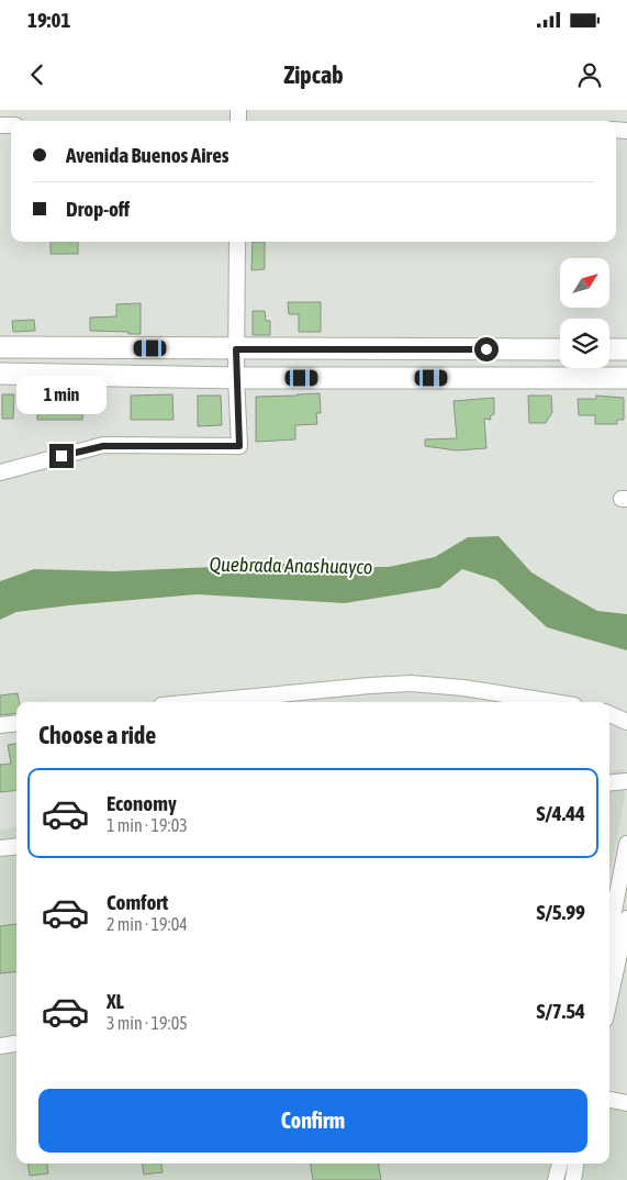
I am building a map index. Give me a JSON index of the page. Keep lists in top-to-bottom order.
{
  "water": ["Quebrada Anashuayco"],
  "north": "top right",
  "page": {
    "status": "19:01",
    "header": "Zipcab",
    "banner": ["Avenida Buenos Aires", "Drop-off"],
    "bubble": "1 min",
    "heading": "Choose a ride",
    "list": [
      {
        "name": "Economy",
        "note": "1 min · 19:03",
        "value": "S/4.44"
      },
      {
        "name": "Comfort",
        "note": "2 min · 19:04",
        "value": "S/5.99"
      },
      {
        "name": "XL",
        "note": "3 min · 19:05",
        "value": "S/7.54"
      }
    ],
    "buttons": "Confirm"
  }
}
